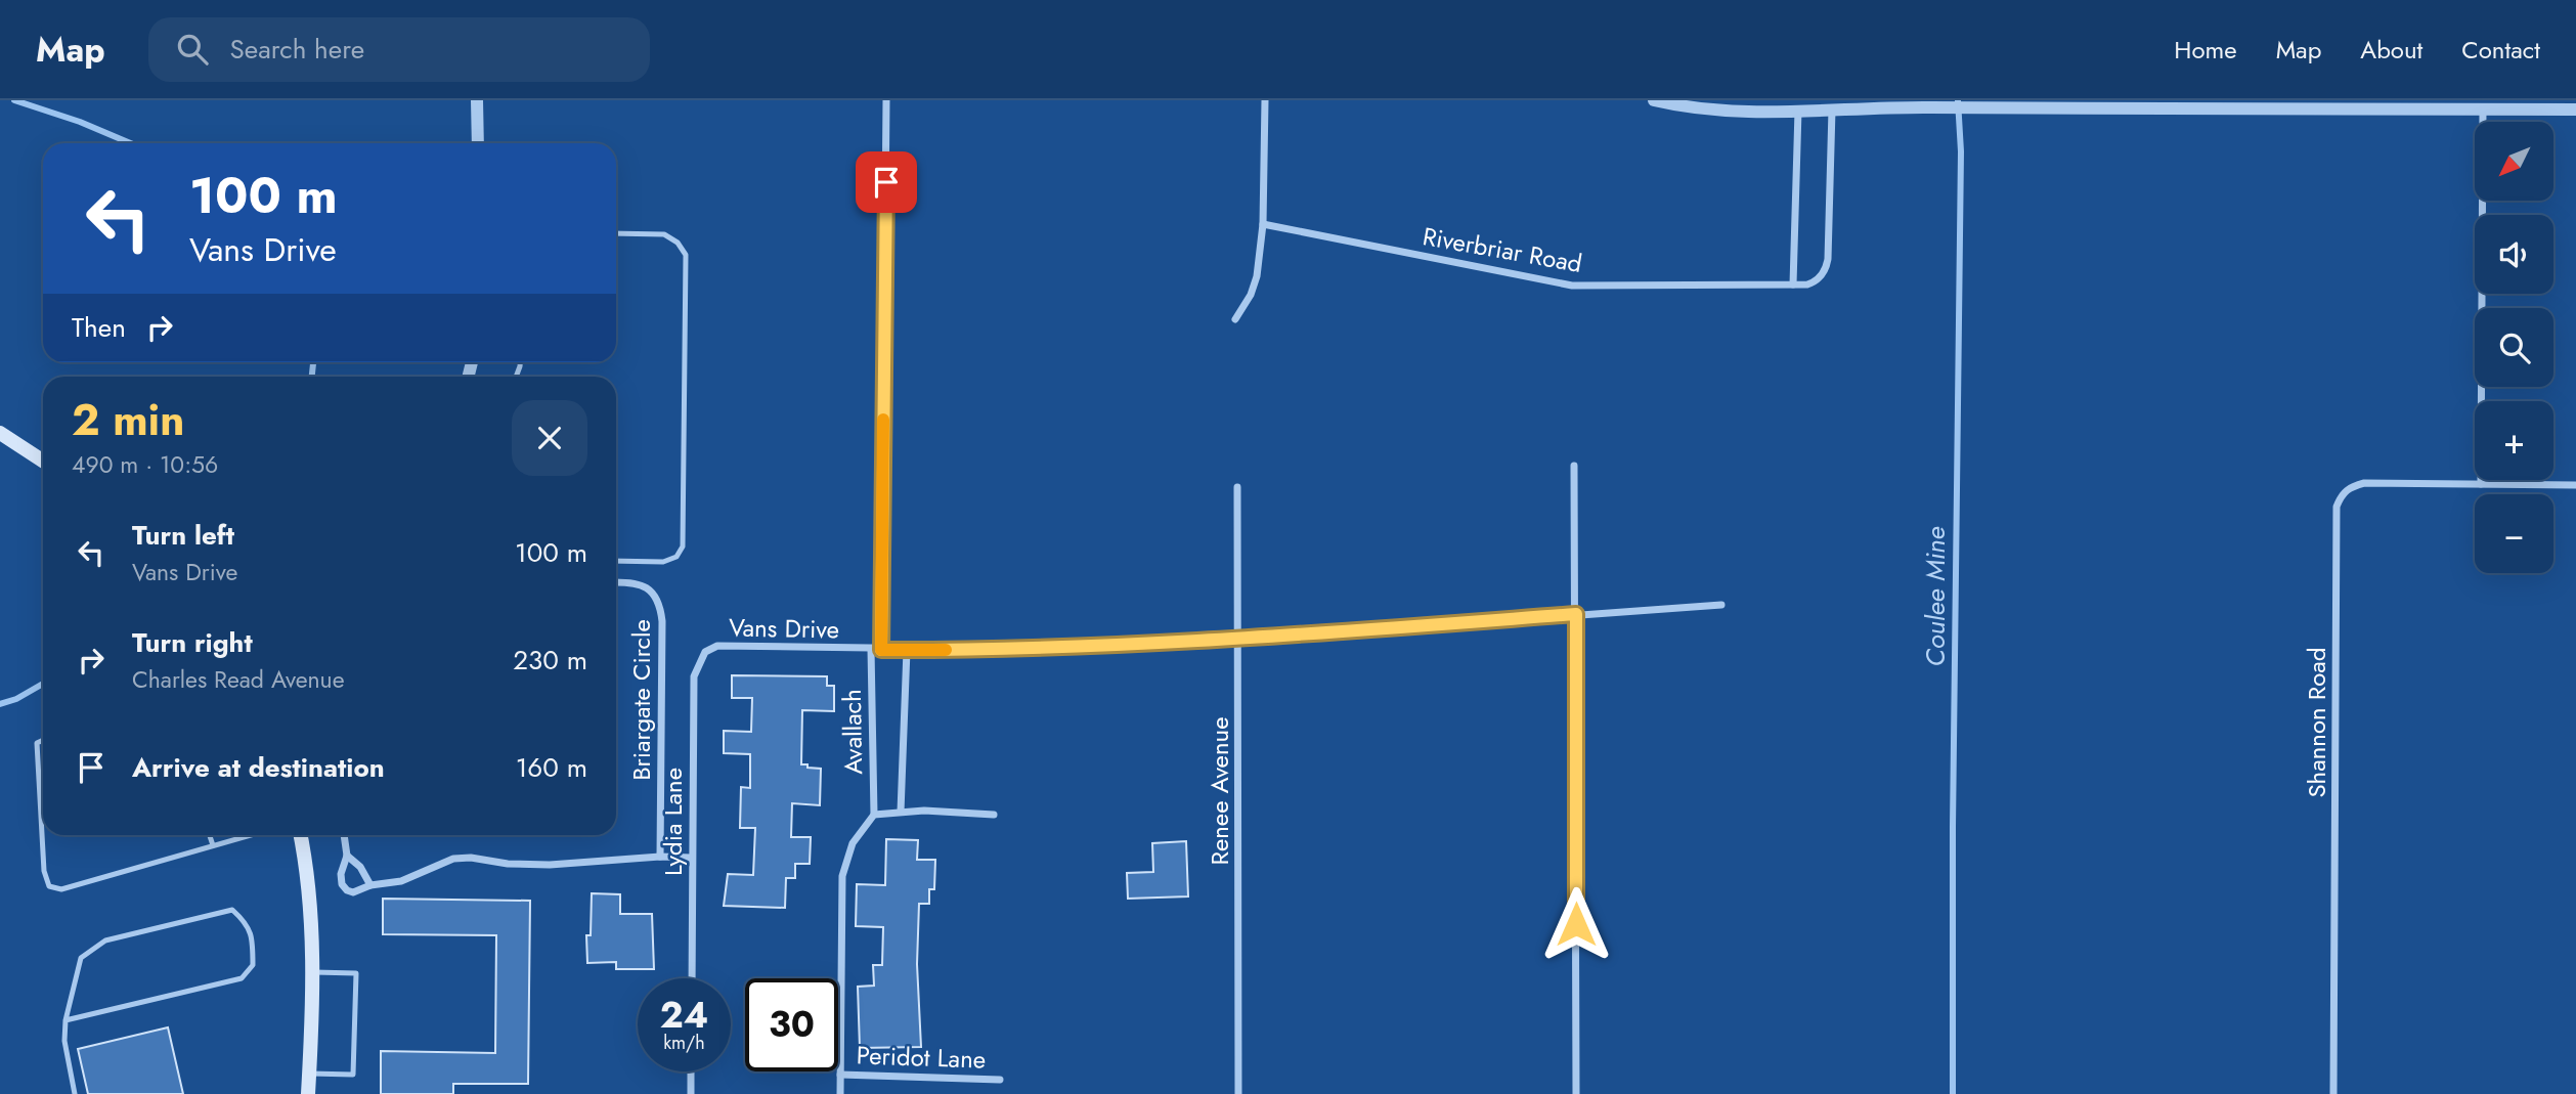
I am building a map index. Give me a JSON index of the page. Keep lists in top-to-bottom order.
{
  "streets": {
    "street": [
      "Riverbriar Road",
      "Vans Drive",
      "Briargate Circle",
      "Shannon Road",
      "Avallach",
      "Renee Avenue",
      "Lydia Lane",
      "Peridot Lane"
    ]
  },
  "crossings": [
    ["Vans Drive", "Avallach"],
    ["Vans Drive", "Renee Avenue"],
    ["Vans Drive", "Lydia Lane"]
  ],
  "water": ["Coulee Mine"],
  "north": "bottom left",
  "page": {
    "header": "Map",
    "search": "Search here",
    "nav": [
      "Home",
      "Map",
      "About",
      "Contact"
    ],
    "map_buttons": ["+", "−"],
    "turn": ["100 m", "Vans Drive"],
    "then": "Then",
    "heading": ["2 min", "490 m · 10:56"],
    "list": [
      {
        "name": "Turn left",
        "note": "Vans Drive",
        "value": "100 m"
      },
      {
        "name": "Turn right",
        "note": "Charles Read Avenue",
        "value": "230 m"
      },
      {
        "name": "Arrive at destination",
        "value": "160 m"
      }
    ],
    "speed": "24 km/h",
    "limit": "30"
  }
}
